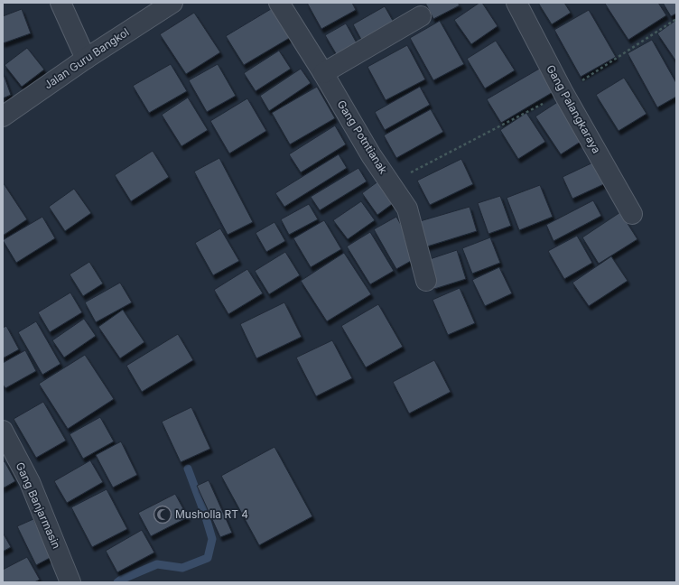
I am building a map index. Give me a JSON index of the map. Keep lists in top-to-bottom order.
{
  "streets": {
    "street": [
      "Jalan Guru Bangkol",
      "Gang Palangkaraya",
      "Gang Potntianak",
      "Gang Banjarmasin"
    ]
  },
  "places": {
    "mosque": ["Musholla RT 4"]
  }
}
